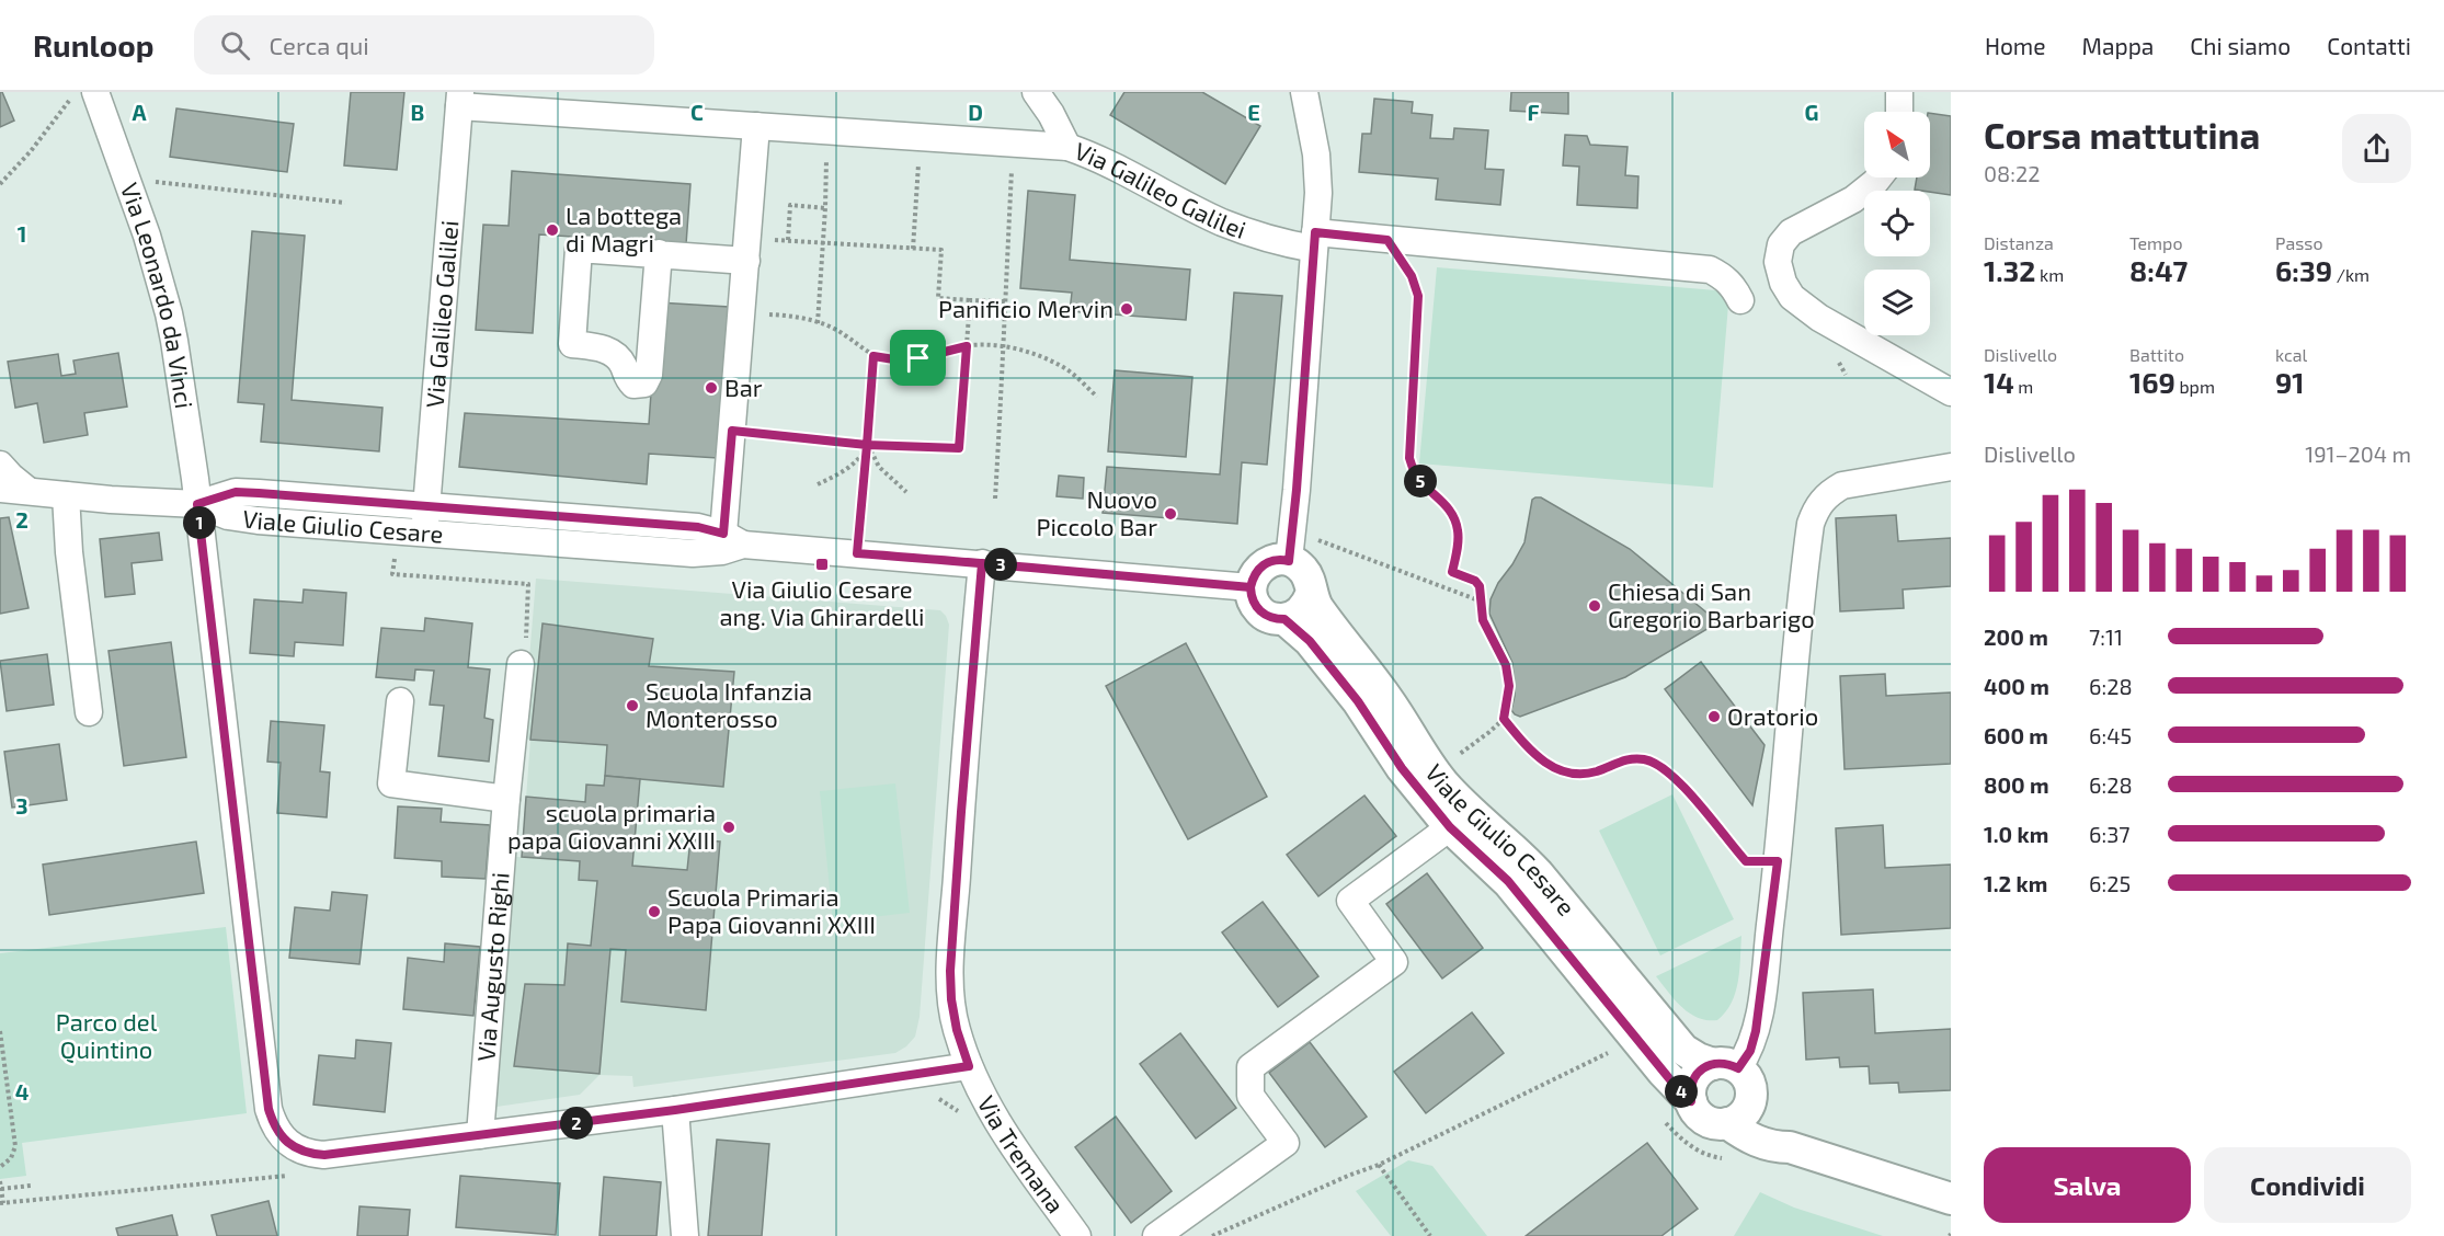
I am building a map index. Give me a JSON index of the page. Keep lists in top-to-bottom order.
{
  "streets": {
    "street": [
      "Via Galileo Galilei",
      "Via Leonardo da Vinci",
      "Viale Giulio Cesare",
      "Via Augusto Righi",
      "Via Tremana"
    ]
  },
  "crossings": [
    ["Via Galileo Galilei", "Viale Giulio Cesare"],
    ["Via Leonardo da Vinci", "Viale Giulio Cesare"],
    ["Via Leonardo da Vinci", "Via Augusto Righi"],
    ["Viale Giulio Cesare", "Via Tremana"]
  ],
  "parks": ["Parco del Quintino"],
  "places": {
    "other": [
      "La bottega di Magri",
      "Panificio Mervin",
      "Bar",
      "Nuovo Piccolo Bar",
      "Chiesa di San Gregorio Barbarigo",
      "Scuola Infanzia Monterosso",
      "Oratorio",
      "scuola primaria papa Giovanni XXIII",
      "Scuola Primaria Papa Giovanni XXIII"
    ],
    "transit": ["Via Giulio Cesare ang. Via Ghirardelli"]
  },
  "north": "top left",
  "page": {
    "header": "Runloop",
    "search": "Cerca qui",
    "nav": [
      "Home",
      "Mappa",
      "Chi siamo",
      "Contatti"
    ],
    "heading": ["Corsa mattutina", "08:22"],
    "stats": [
      ["Distanza", "1.32 km"],
      ["Tempo", "8:47"],
      ["Passo", "6:39 /km"],
      ["Dislivello", "14 m"],
      ["Battito", "169 bpm"],
      ["kcal", "91"]
    ],
    "chart": ["Dislivello", "191–204 m"],
    "pins": [
      "5",
      "1",
      "3",
      "4",
      "2"
    ],
    "list": [
      {
        "name": "200 m",
        "note": "7:11"
      },
      {
        "name": "400 m",
        "note": "6:28"
      },
      {
        "name": "600 m",
        "note": "6:45"
      },
      {
        "name": "800 m",
        "note": "6:28"
      },
      {
        "name": "1.0 km",
        "note": "6:37"
      },
      {
        "name": "1.2 km",
        "note": "6:25"
      }
    ],
    "buttons": ["Salva", "Condividi"]
  },
  "grid": {
    "columns": [
      "A",
      "B",
      "C",
      "D",
      "E",
      "F",
      "G"
    ],
    "rows": [
      "1",
      "2",
      "3",
      "4"
    ]
  }
}
